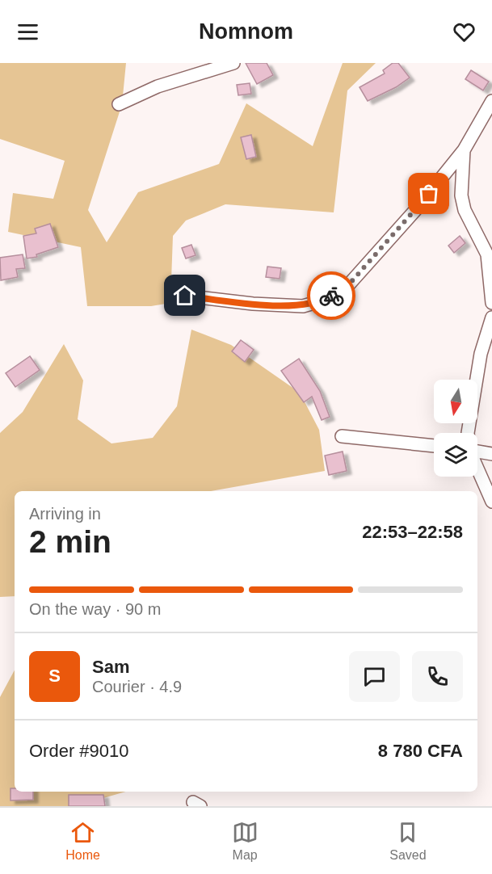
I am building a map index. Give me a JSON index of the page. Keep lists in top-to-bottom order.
{
  "north": "bottom",
  "page": {
    "header": "Nomnom",
    "heading": ["2 min", "Arriving in", "22:53–22:58"],
    "panel": [
      "Sam",
      "Courier · 4.9",
      "Order #9010",
      "8 780 CFA"
    ],
    "bar": "On the way · 90 m",
    "round": "S",
    "tabs": ["Home", "Map", "Saved"]
  }
}
